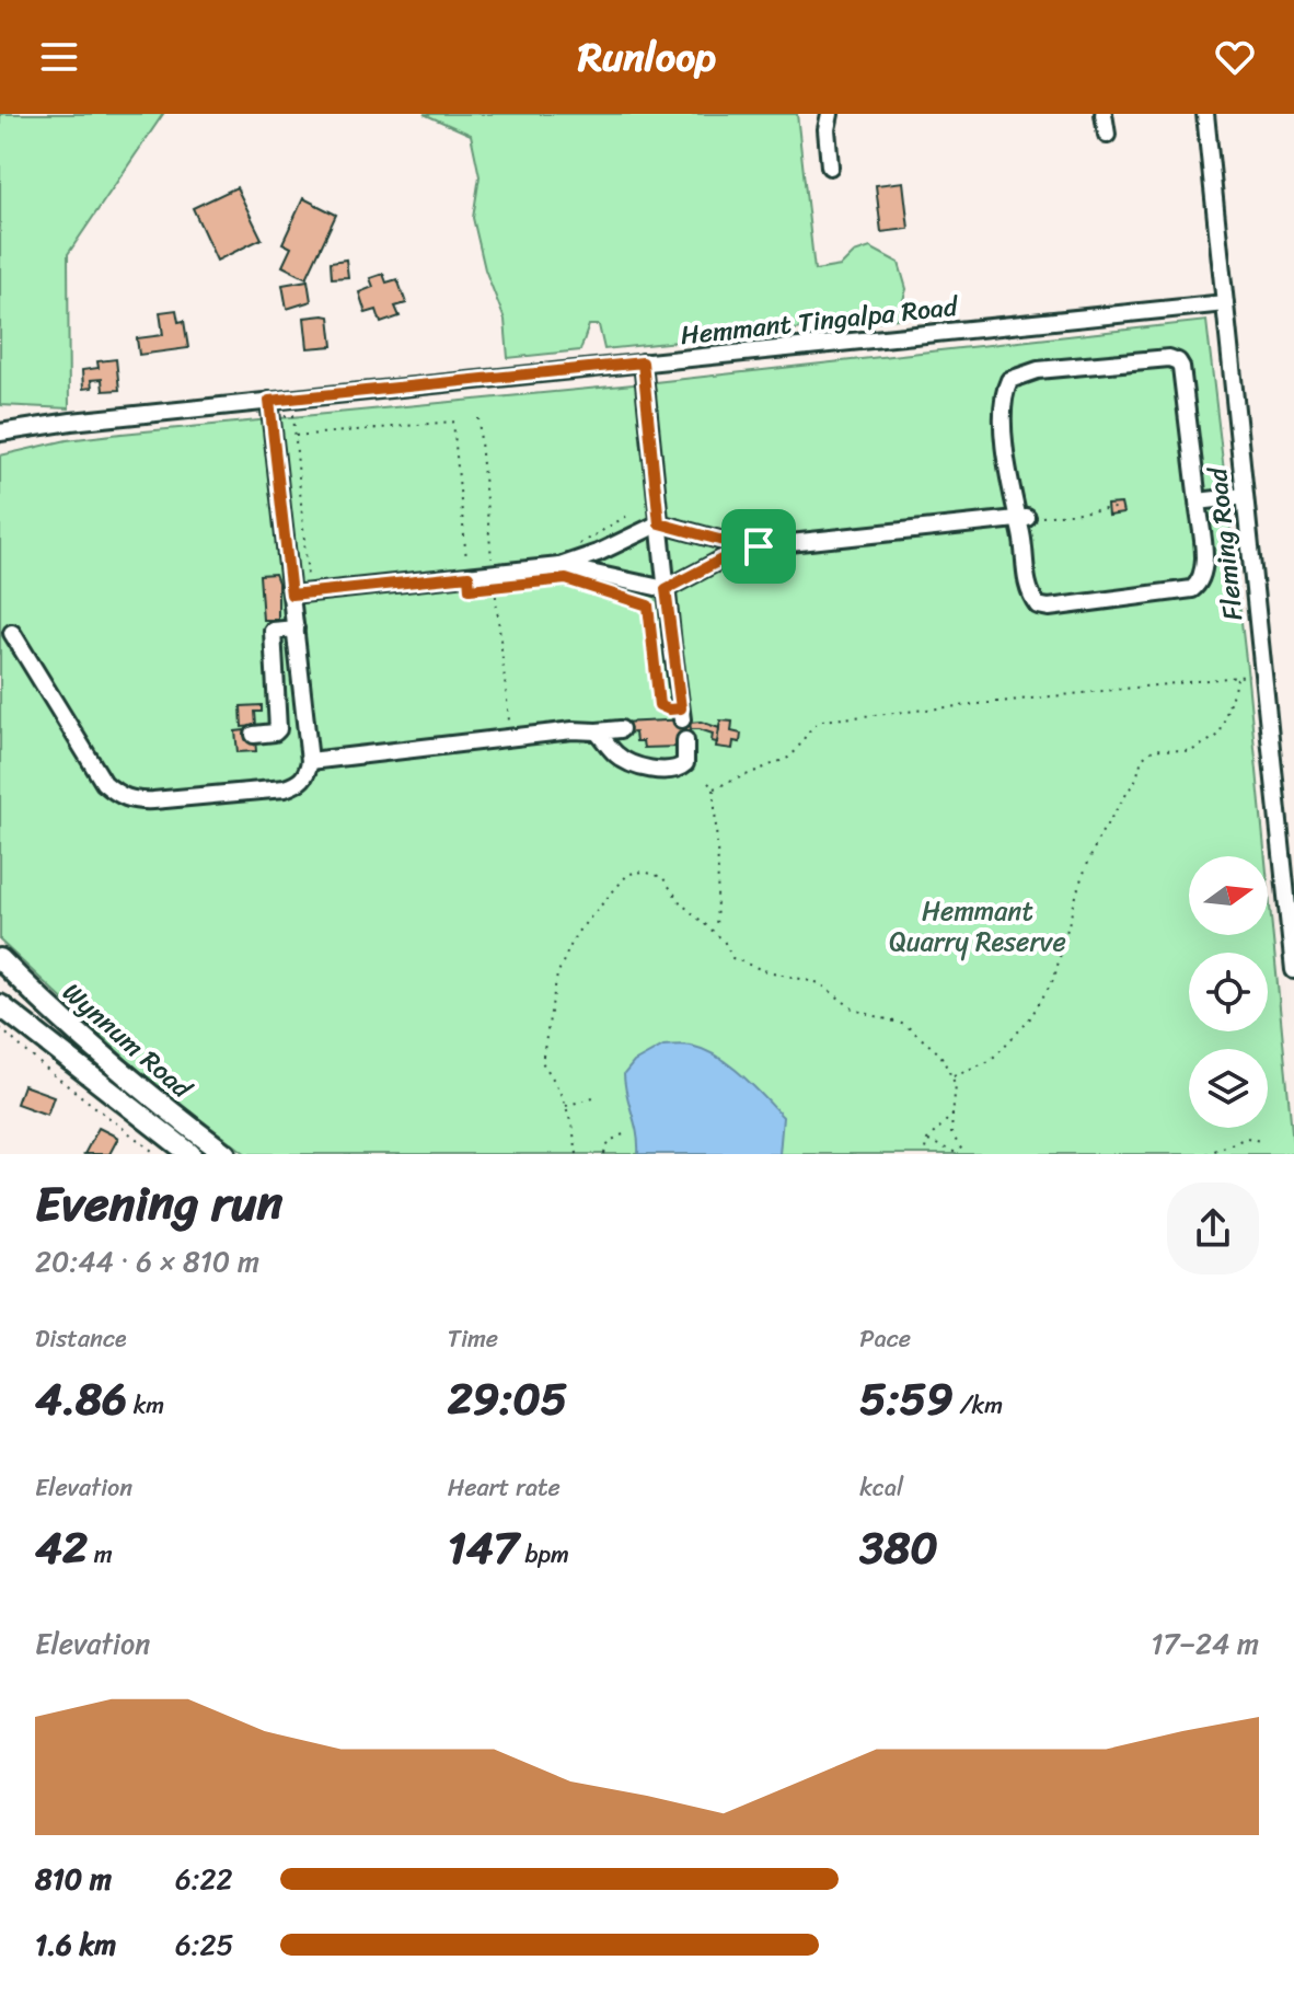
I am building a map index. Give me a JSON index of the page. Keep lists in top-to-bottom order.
{
  "streets": {
    "main road": ["Wynnum Road"],
    "street": ["Hemmant Tingalpa Road", "Fleming Road"]
  },
  "crossings": [
    ["Hemmant Tingalpa Road", "Fleming Road"]
  ],
  "parks": ["Hemmant Quarry Reserve"],
  "north": "right",
  "page": {
    "header": "Runloop",
    "heading": ["Evening run", "20:44 · 6 × 810 m"],
    "stats": [
      ["Distance", "4.86 km"],
      ["Time", "29:05"],
      ["Pace", "5:59 /km"],
      ["Elevation", "42 m"],
      ["Heart rate", "147 bpm"],
      ["kcal", "380"]
    ],
    "chart": ["Elevation", "17–24 m"],
    "list": [
      {
        "name": "810 m",
        "note": "6:22"
      },
      {
        "name": "1.6 km",
        "note": "6:25"
      }
    ]
  }
}
